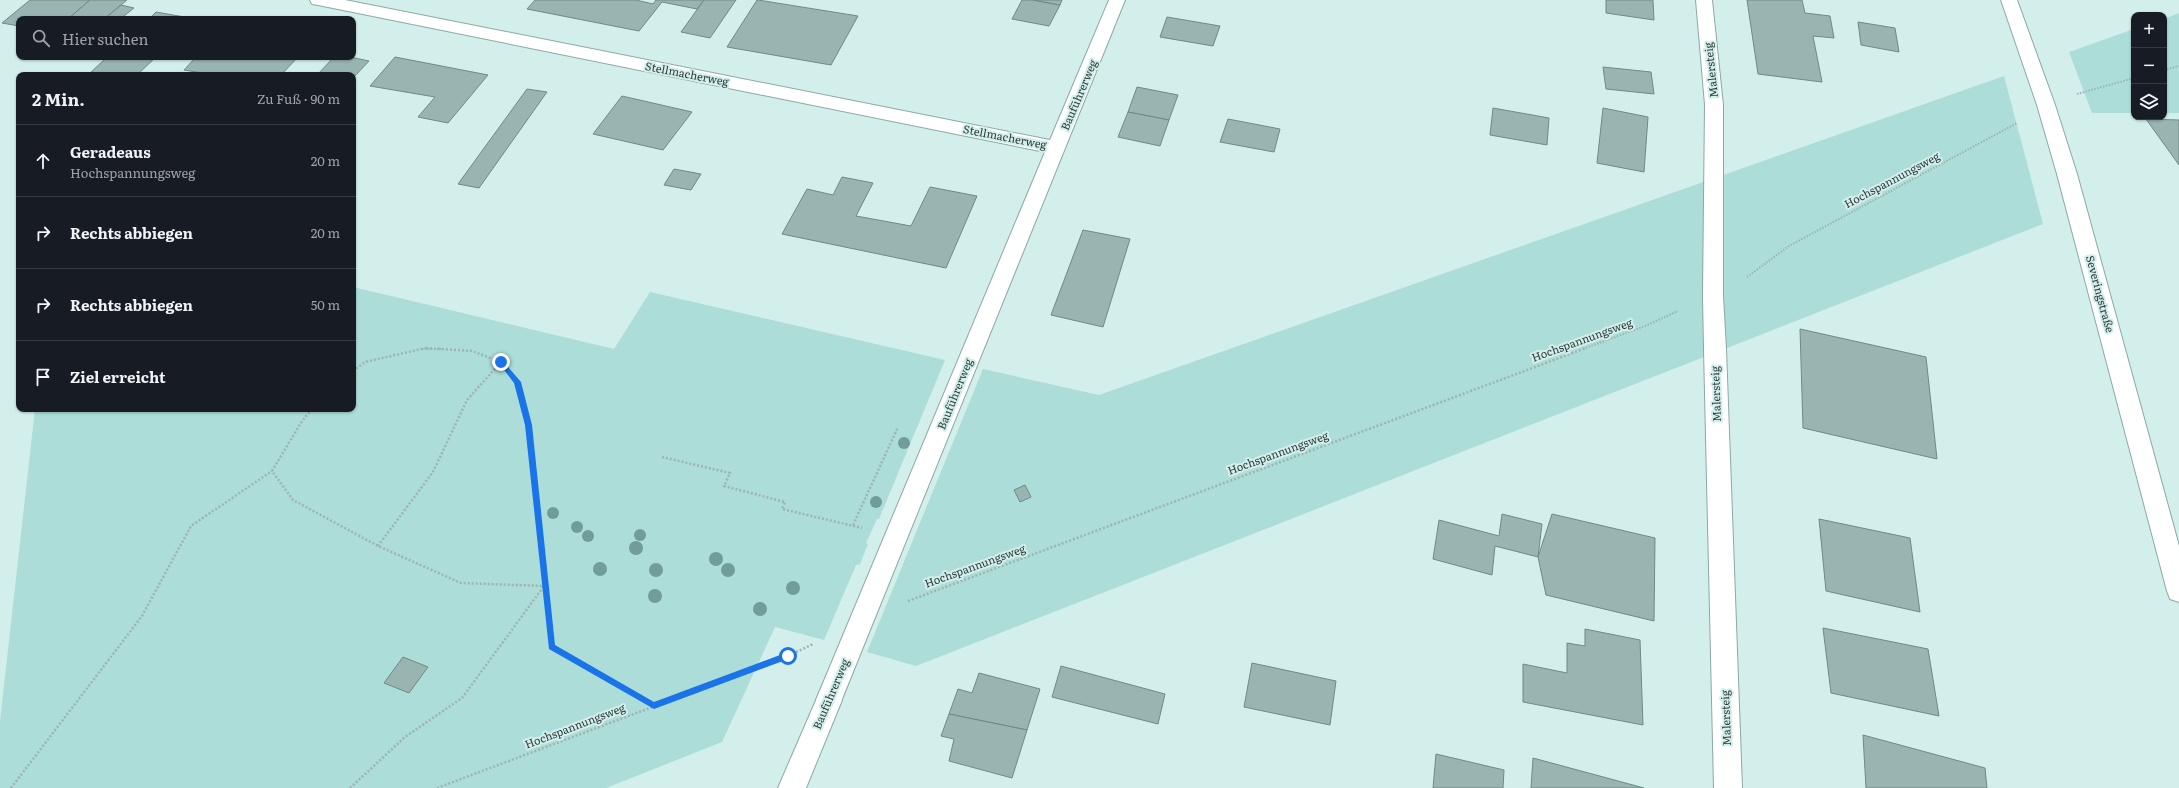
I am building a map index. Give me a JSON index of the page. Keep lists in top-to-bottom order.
{
  "streets": {
    "street": [
      "Malersteig",
      "Stellmacherweg",
      "Bauführerweg",
      "Severingstraße"
    ],
    "path": ["Hochspannungsweg"]
  },
  "crossings": [
    ["Stellmacherweg", "Bauführerweg"],
    ["Hochspannungsweg", "Severingstraße"]
  ],
  "page": {
    "map_buttons": ["+", "−"],
    "search": "Hier suchen",
    "heading": ["2 Min.", "Zu Fuß · 90 m"],
    "list": [
      ["Geradeaus", "Hochspannungsweg", "20 m"],
      ["Rechts abbiegen", "20 m"],
      ["Rechts abbiegen", "50 m"],
      "Ziel erreicht"
    ]
  }
}
